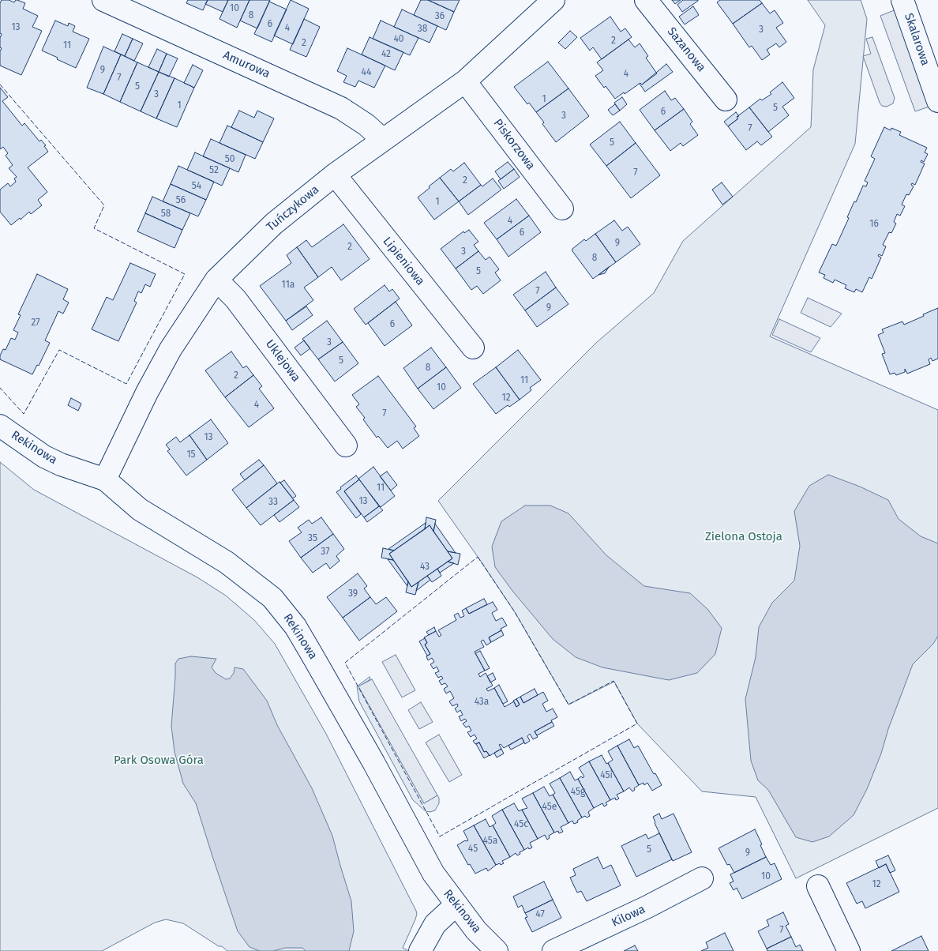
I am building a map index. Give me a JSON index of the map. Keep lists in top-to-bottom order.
{
  "streets": {
    "street": [
      "Skalarowa",
      "Sazanowa",
      "Amurowa",
      "Piskorzowa",
      "Tuńczykowa",
      "Lipieniowa",
      "Uklejowa",
      "Rekinowa",
      "Kilowa"
    ]
  },
  "crossings": [
    ["Amurowa", "Tuńczykowa"],
    ["Piskorzowa", "Tuńczykowa"],
    ["Tuńczykowa", "Lipieniowa"],
    ["Tuńczykowa", "Uklejowa"],
    ["Tuńczykowa", "Rekinowa"]
  ],
  "parks": ["Zielona Ostoja", "Park Osowa Góra"],
  "house_numbers": [
    "10",
    "8",
    "36",
    "6",
    "13",
    "4",
    "38",
    "3",
    "40",
    "2",
    "2",
    "11",
    "42",
    "9",
    "44",
    "4",
    "7",
    "5",
    "3",
    "1",
    "1",
    "5",
    "6",
    "3",
    "7",
    "5",
    "50",
    "52",
    "7",
    "2",
    "54",
    "56",
    "1",
    "58",
    "4",
    "16",
    "6",
    "9",
    "2",
    "3",
    "8",
    "5",
    "11a",
    "7",
    "9",
    "27",
    "6",
    "3",
    "5",
    "8",
    "2",
    "11",
    "10",
    "12",
    "4",
    "7",
    "13",
    "15",
    "11",
    "13",
    "33",
    "35",
    "37",
    "43",
    "39",
    "43a",
    "45i",
    "45g",
    "45e",
    "45c",
    "45a",
    "45",
    "5",
    "9",
    "10",
    "12",
    "47",
    "7"
  ]
}
